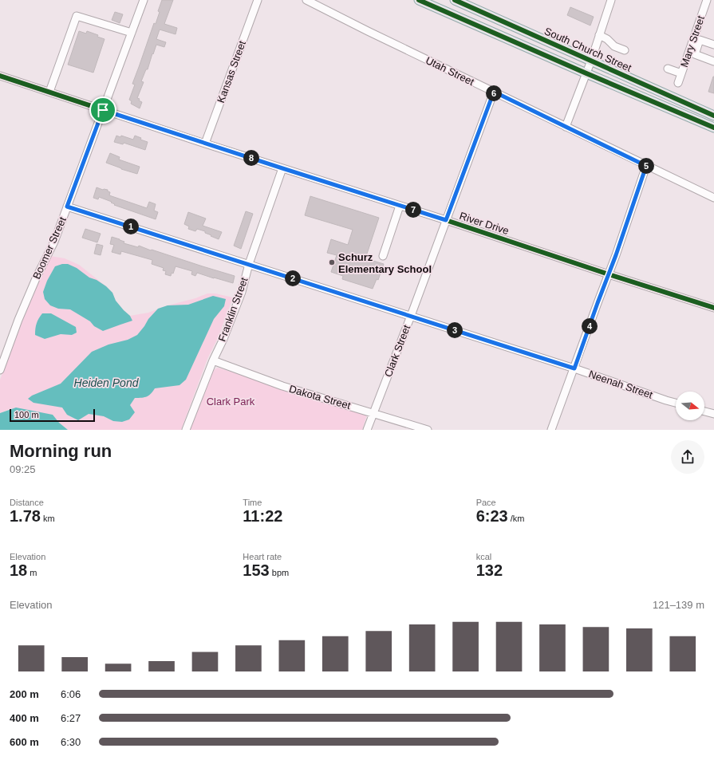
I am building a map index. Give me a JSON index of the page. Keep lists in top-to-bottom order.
{
  "streets": {
    "main road": ["South Church Street"],
    "street": [
      "Mary Street",
      "Utah Street",
      "Kansas Street",
      "River Drive",
      "Boomer Street",
      "Franklin Street",
      "Clark Street",
      "Neenah Street",
      "Dakota Street"
    ]
  },
  "crossings": [
    ["Utah Street", "Clark Street"],
    ["Kansas Street", "River Drive"],
    ["River Drive", "Boomer Street"],
    ["River Drive", "Franklin Street"],
    ["River Drive", "Clark Street"],
    ["Boomer Street", "Neenah Street"],
    ["Franklin Street", "Neenah Street"],
    ["Franklin Street", "Dakota Street"],
    ["Clark Street", "Neenah Street"],
    ["Clark Street", "Dakota Street"]
  ],
  "water": ["Heiden Pond"],
  "parks": ["Clark Park"],
  "places": ["Schurz Elementary School"],
  "scale_bar": "100 m",
  "north": "right",
  "page": {
    "pins": [
      "6",
      "8",
      "5",
      "7",
      "1",
      "2",
      "4",
      "3"
    ],
    "scale": "100 m",
    "heading": ["Morning run", "09:25"],
    "stats": [
      ["Distance", "1.78 km"],
      ["Time", "11:22"],
      ["Pace", "6:23 /km"],
      ["Elevation", "18 m"],
      ["Heart rate", "153 bpm"],
      ["kcal", "132"]
    ],
    "chart": ["Elevation", "121–139 m"],
    "list": [
      {
        "name": "200 m",
        "note": "6:06"
      },
      {
        "name": "400 m",
        "note": "6:27"
      },
      {
        "name": "600 m",
        "note": "6:30"
      }
    ]
  }
}
